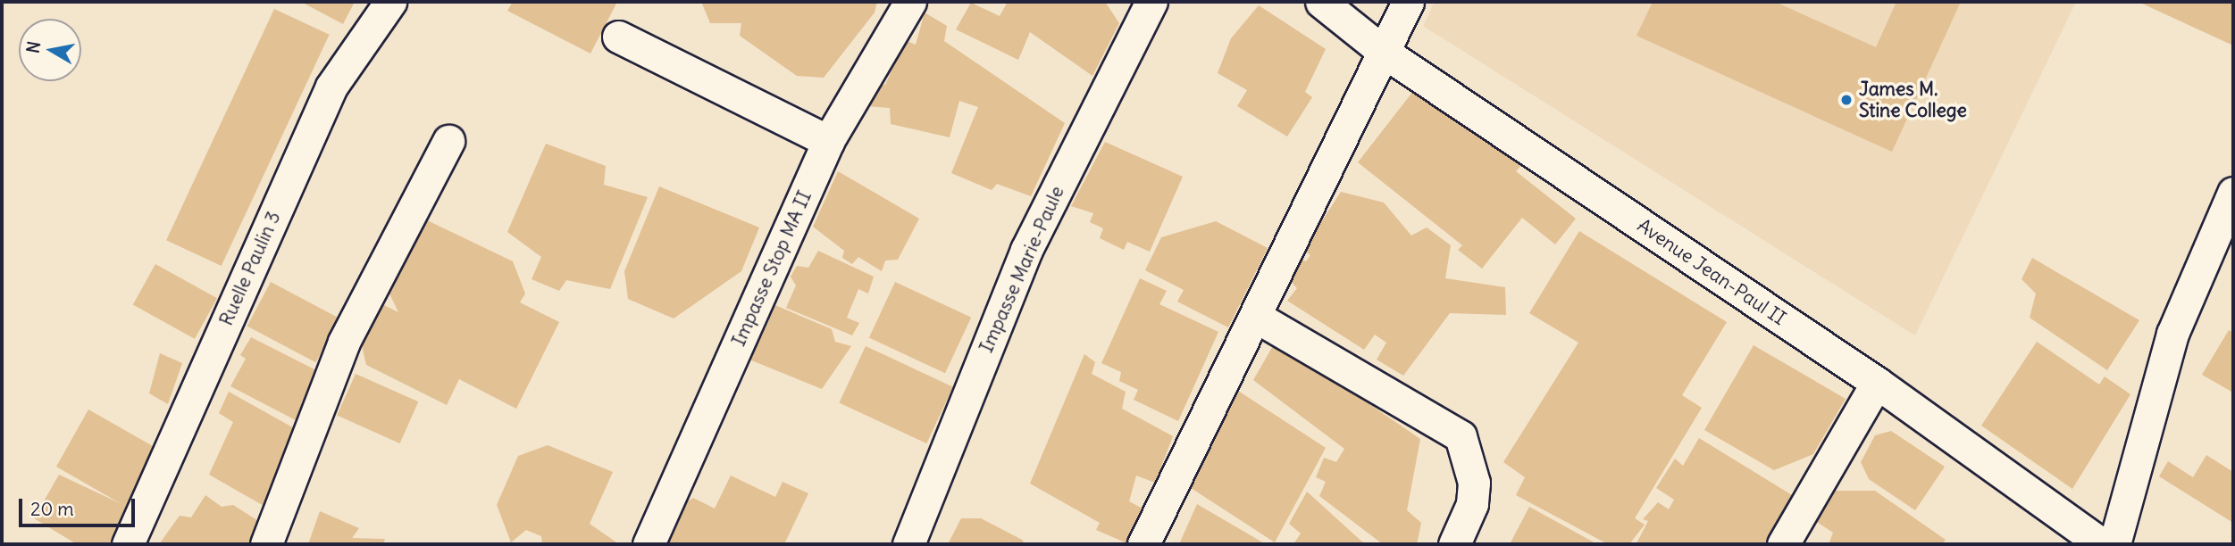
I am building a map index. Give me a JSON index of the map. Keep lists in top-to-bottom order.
{
  "streets": {
    "street": [
      "Ruelle Paulin 3",
      "Impasse Stop MA II",
      "Impasse Marie-Paule",
      "Avenue Jean-Paul II"
    ]
  },
  "places": ["James M. Stine College"],
  "scale_bar": "20 m",
  "north": "left"
}
